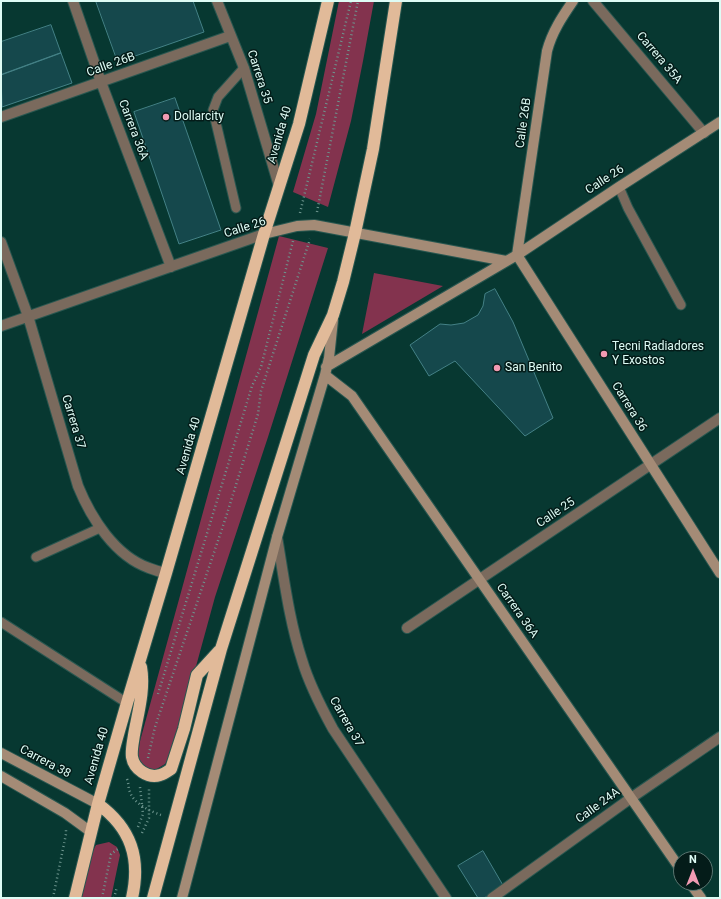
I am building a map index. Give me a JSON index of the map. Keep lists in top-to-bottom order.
{
  "streets": {
    "highway": ["Avenida 40"],
    "street": [
      "Carrera 35A",
      "Calle 26B",
      "Carrera 35",
      "Carrera 36A",
      "Calle 26",
      "Carrera 36",
      "Carrera 37",
      "Calle 25",
      "Carrera 38",
      "Calle 24A"
    ]
  },
  "crossings": [
    ["Carrera 35A", "Calle 26"],
    ["Calle 26B", "Carrera 35"],
    ["Calle 26B", "Carrera 36A"],
    ["Calle 26B", "Calle 26"],
    ["Calle 26B", "Carrera 36"],
    ["Carrera 35", "Avenida 40"],
    ["Carrera 36A", "Calle 26"],
    ["Carrera 36A", "Calle 25"],
    ["Carrera 36A", "Calle 24A"],
    ["Avenida 40", "Calle 26"],
    ["Avenida 40", "Carrera 37"],
    ["Avenida 40", "Carrera 38"],
    ["Calle 26", "Carrera 36"],
    ["Calle 26", "Carrera 37"],
    ["Carrera 36", "Calle 25"]
  ],
  "places": ["Dollarcity", "Tecni Radiadores Y Exostos", "San Benito"],
  "north": "top"
}
